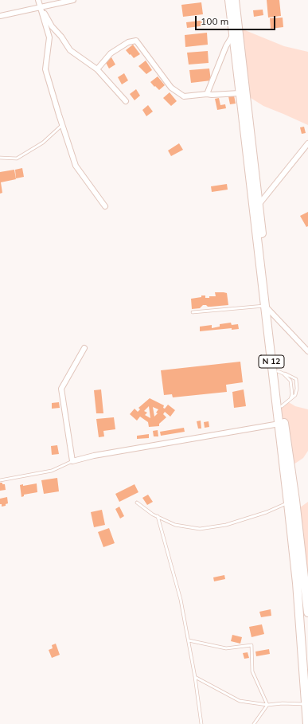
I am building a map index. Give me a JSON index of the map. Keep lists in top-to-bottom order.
{
  "streets": {
    "main road": ["N 12"]
  },
  "scale_bar": "100 m"
}
